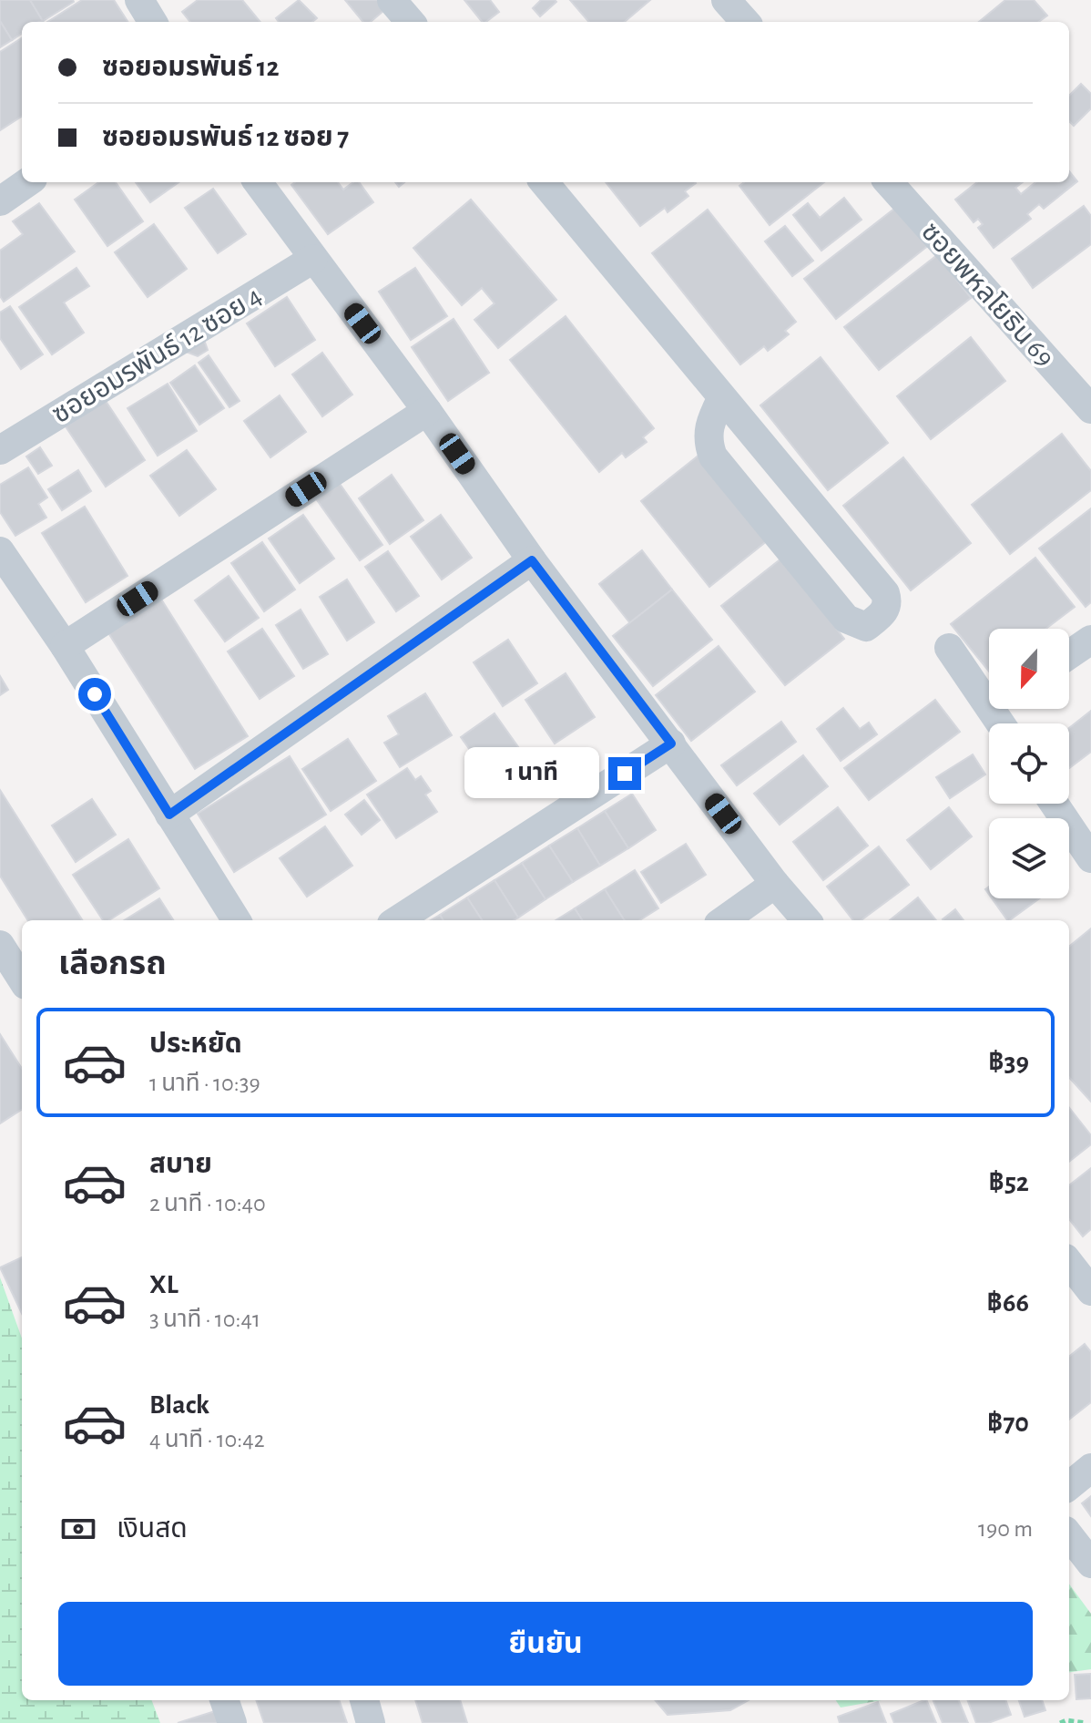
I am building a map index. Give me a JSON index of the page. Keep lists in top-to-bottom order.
{
  "streets": {
    "street": ["ซอยพหลโยธิน 69", "ซอยอมรพันธ์ 12 ซอย 4"]
  },
  "north": "bottom",
  "page": {
    "banner": ["ซอยอมรพันธ์ 12", "ซอยอมรพันธ์ 12 ซอย 7"],
    "bubble": "1 นาที",
    "heading": "เลือกรถ",
    "list": [
      {
        "name": "ประหยัด",
        "note": "1 นาที · 10:39",
        "value": "฿39"
      },
      {
        "name": "สบาย",
        "note": "2 นาที · 10:40",
        "value": "฿52"
      },
      {
        "name": "XL",
        "note": "3 นาที · 10:41",
        "value": "฿66"
      },
      {
        "name": "Black",
        "note": "4 นาที · 10:42",
        "value": "฿70"
      }
    ],
    "pay": ["เงินสด", "190 m"],
    "buttons": "ยืนยัน"
  }
}
